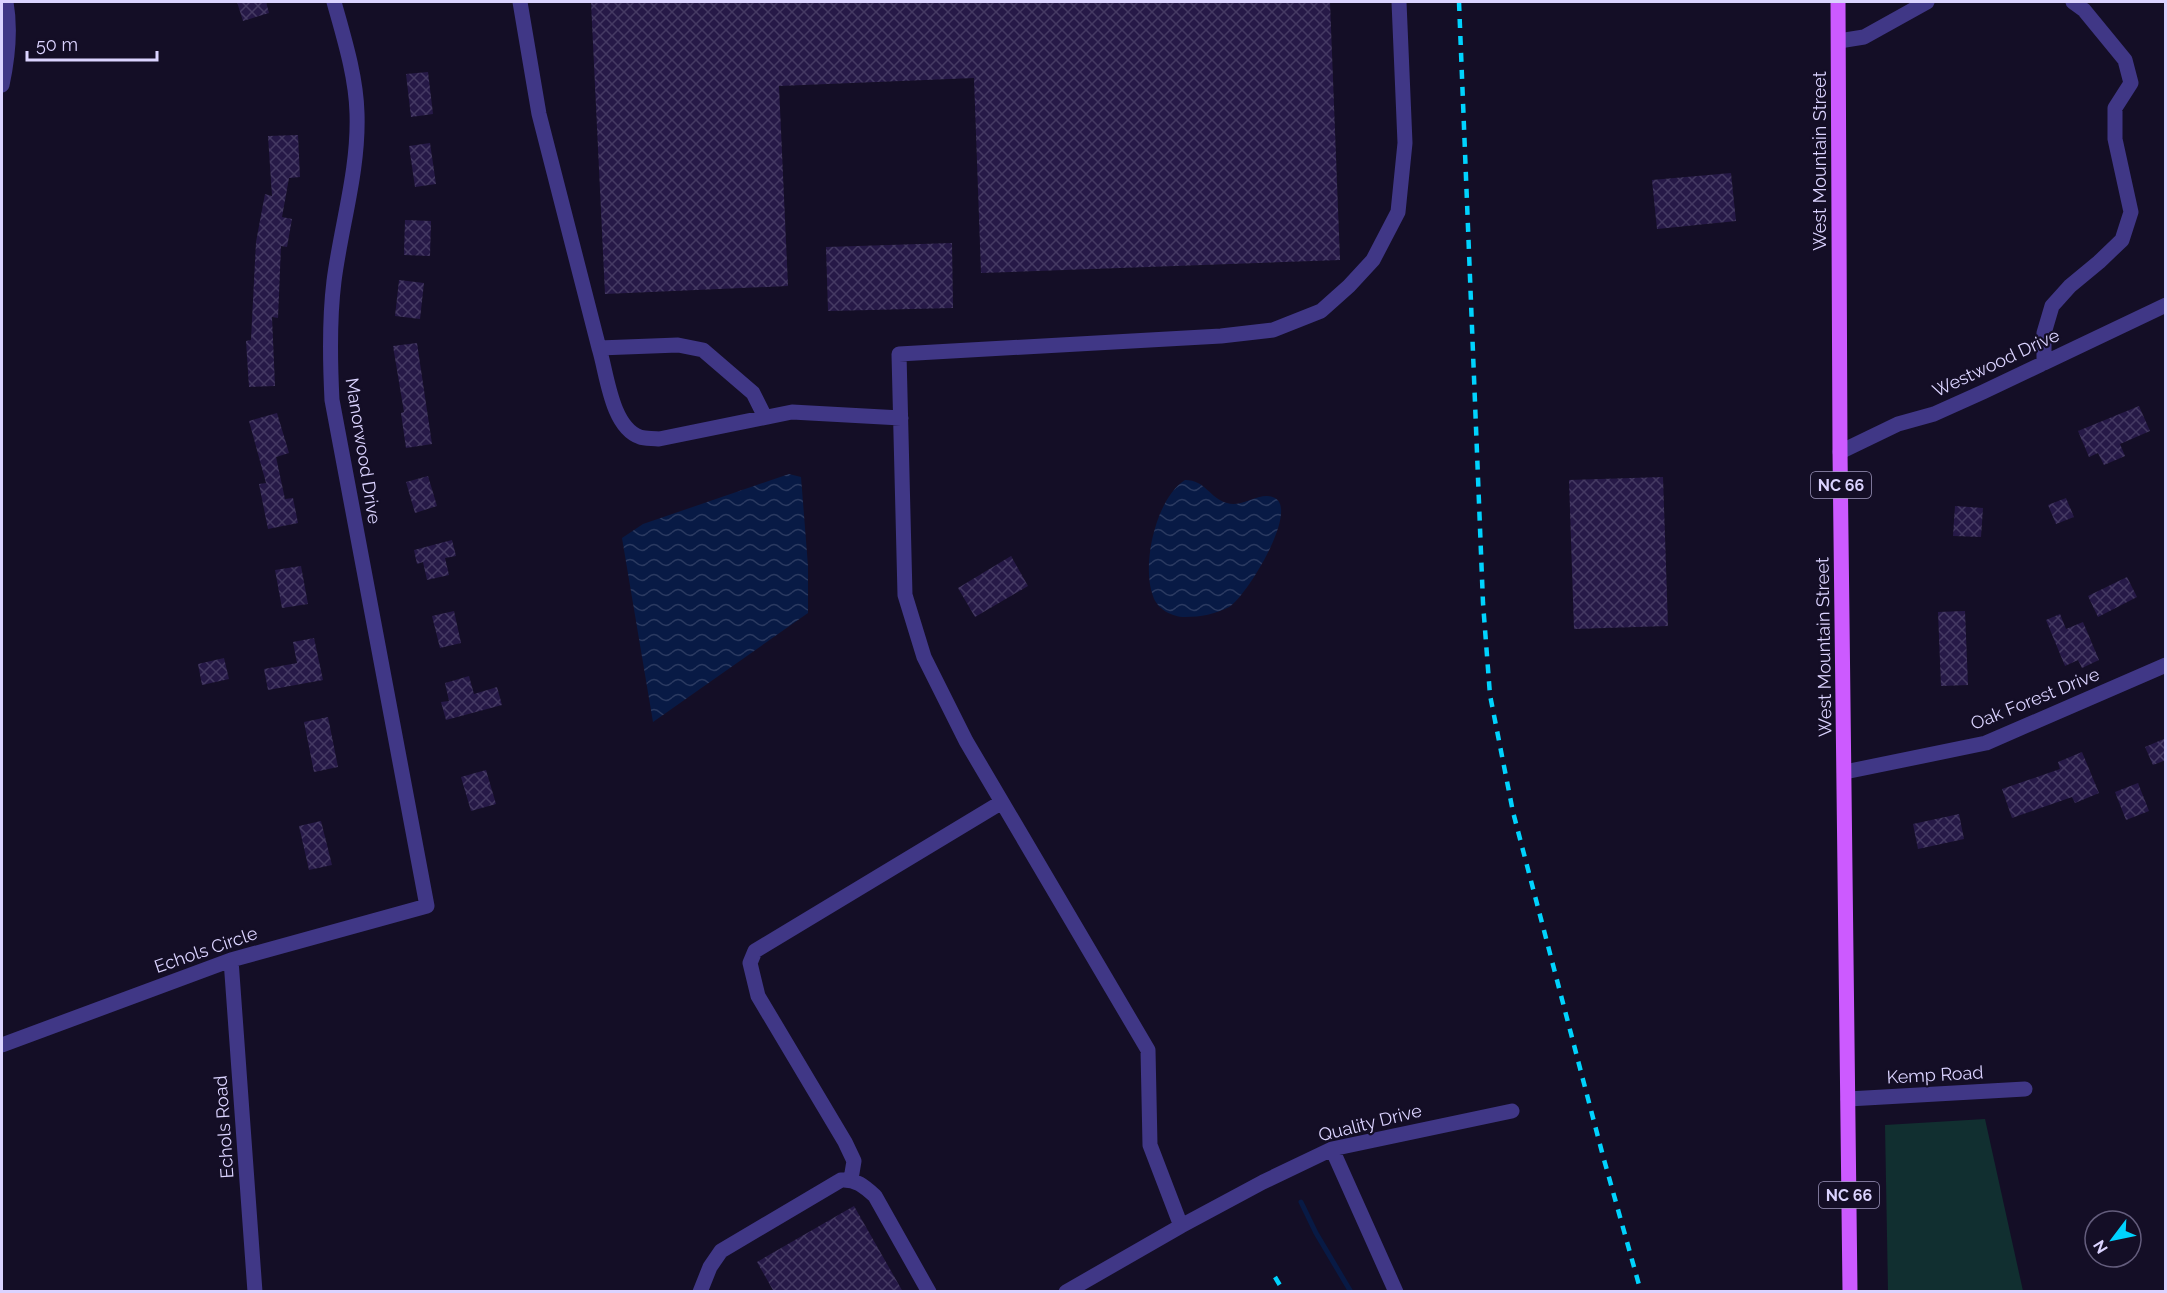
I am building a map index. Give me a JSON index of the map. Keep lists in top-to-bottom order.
{
  "streets": {
    "main road": ["West Mountain Street", "NC 66"],
    "street": [
      "Westwood Drive",
      "Manorwood Drive",
      "Oak Forest Drive",
      "Echols Circle",
      "Kemp Road",
      "Quality Drive",
      "Echols Road"
    ]
  },
  "crossings": [
    ["West Mountain Street", "Westwood Drive"],
    ["West Mountain Street", "Oak Forest Drive"],
    ["West Mountain Street", "Kemp Road"],
    ["Manorwood Drive", "Echols Circle"],
    ["Echols Circle", "Echols Road"]
  ],
  "scale_bar": "50 m",
  "north": "bottom left"
}
